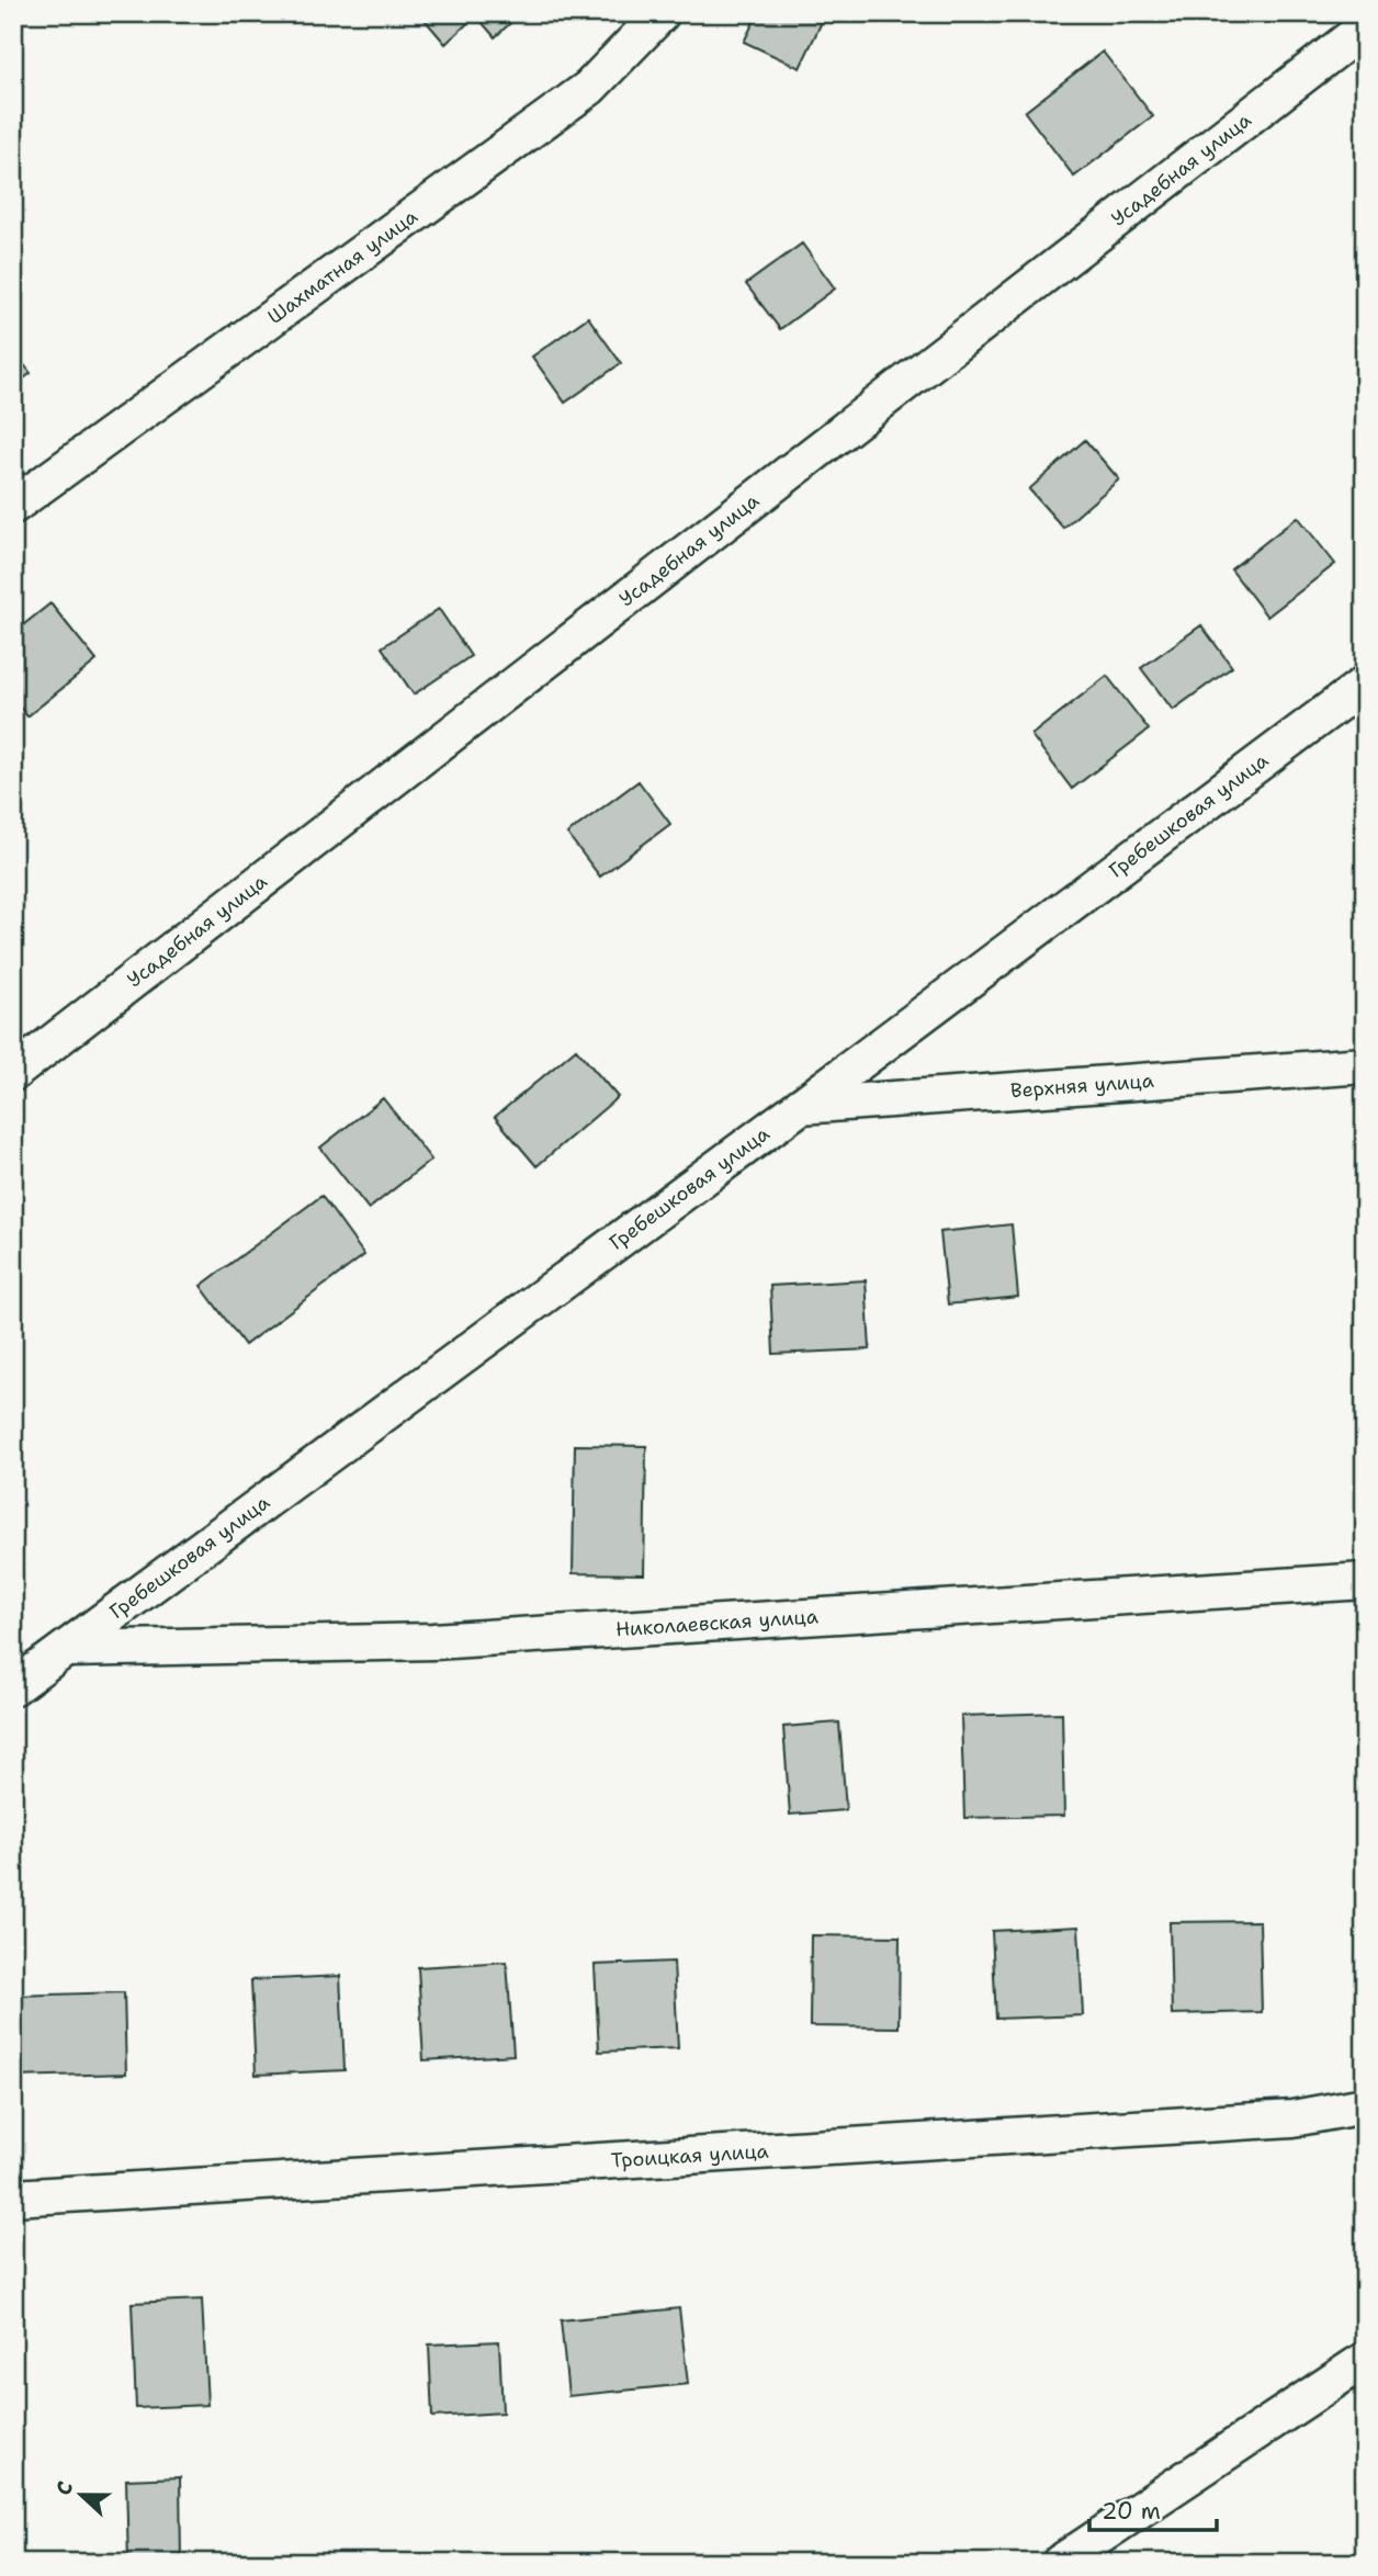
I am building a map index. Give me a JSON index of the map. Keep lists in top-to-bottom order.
{
  "streets": {
    "street": [
      "Усадебная улица",
      "Шахматная улица",
      "Гребешковая улица",
      "Верхняя улица",
      "Николаевская улица",
      "Троицкая улица"
    ]
  },
  "crossings": [
    ["Гребешковая улица", "Верхняя улица"],
    ["Гребешковая улица", "Николаевская улица"]
  ],
  "scale_bar": "20 m",
  "north": "left"
}
